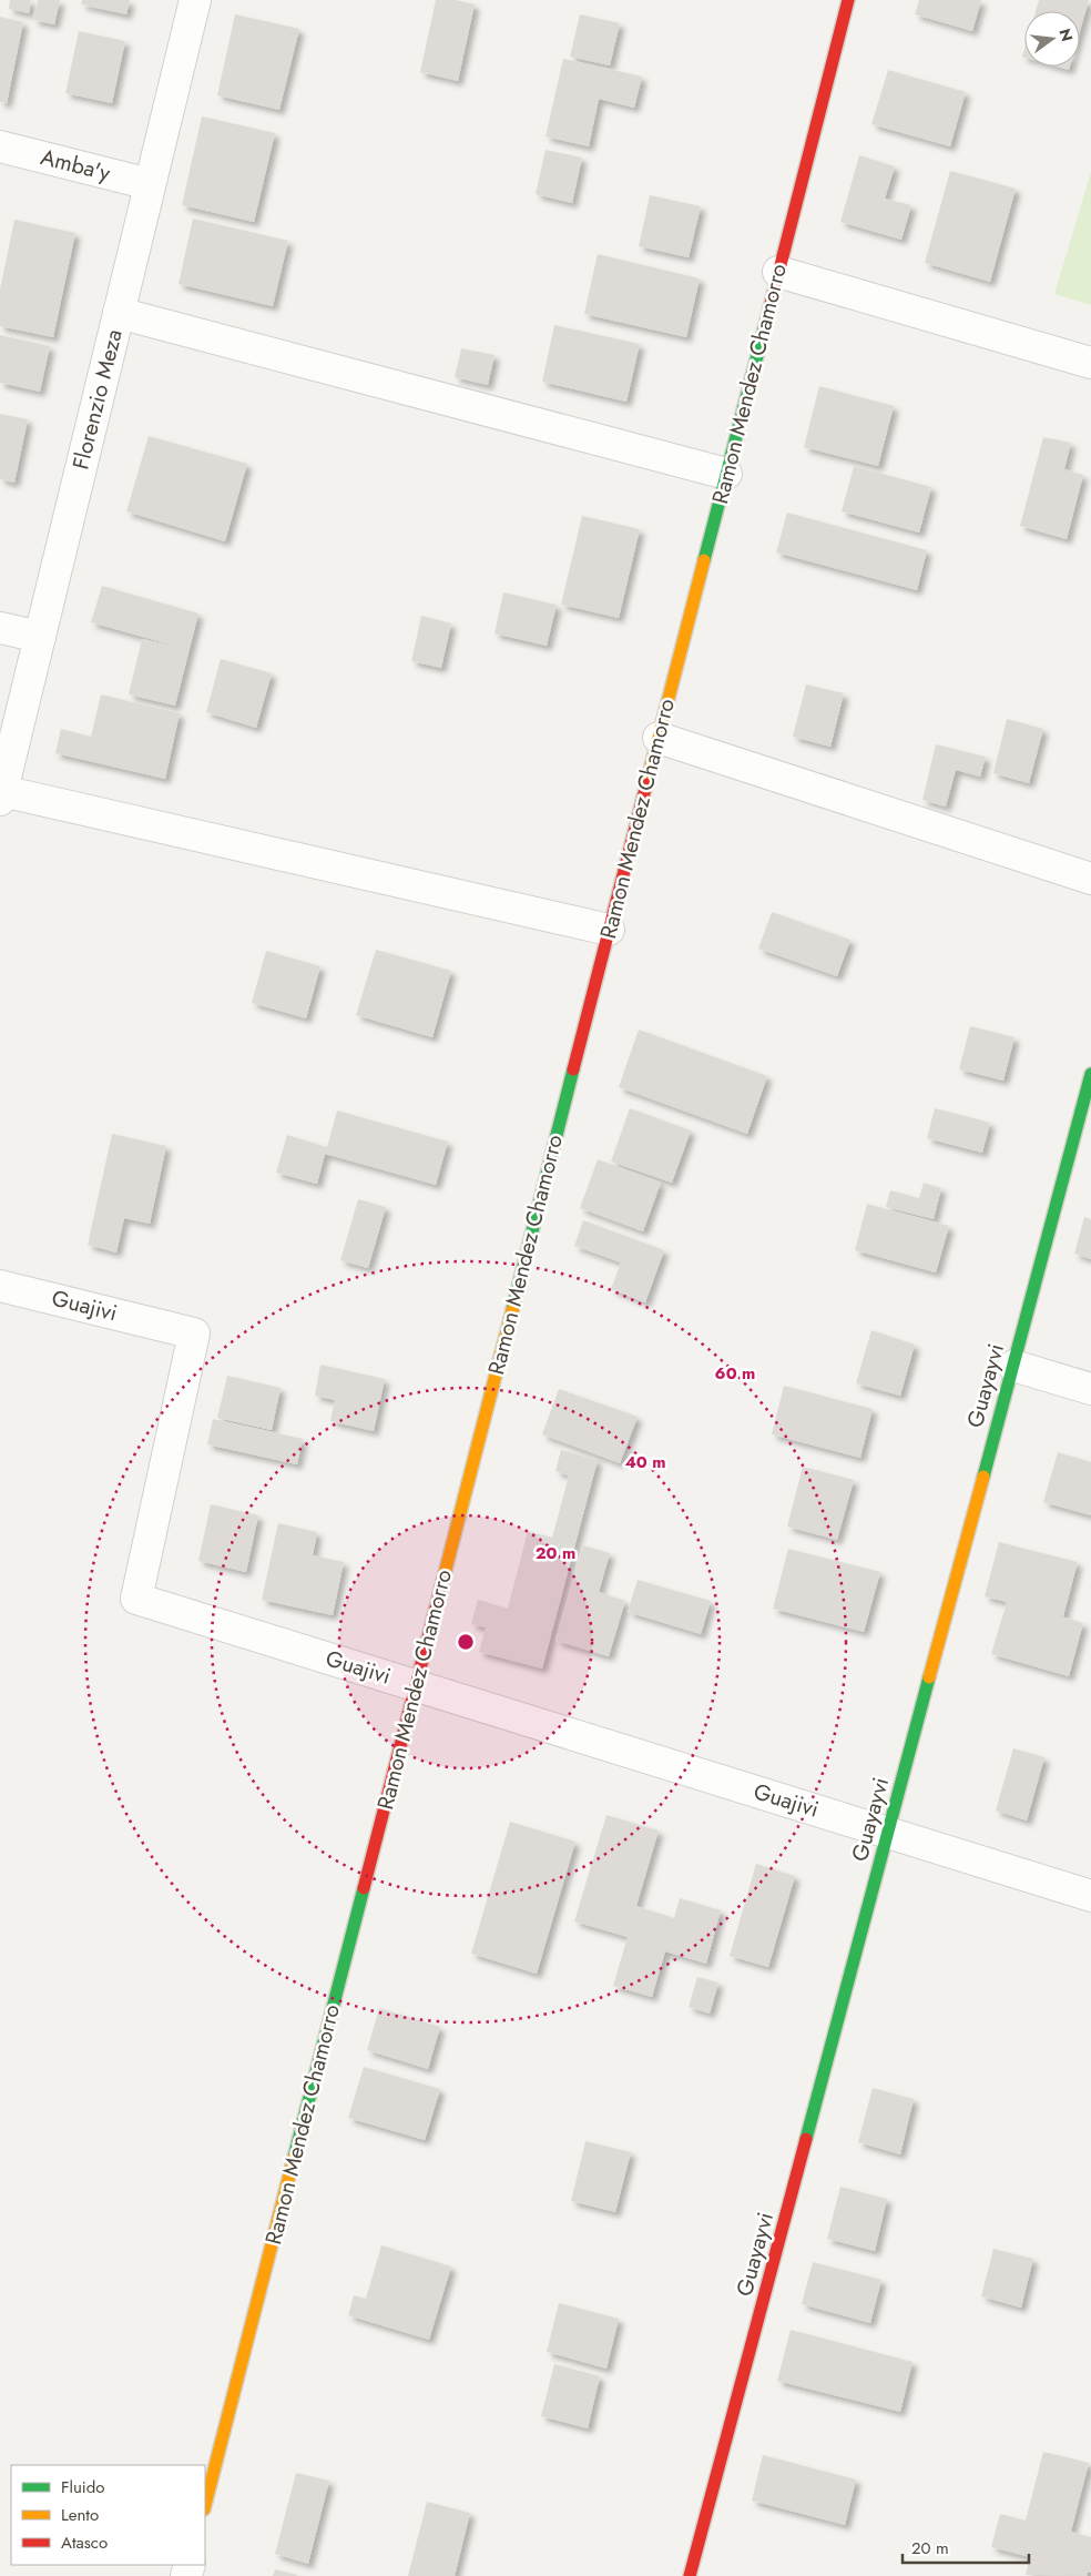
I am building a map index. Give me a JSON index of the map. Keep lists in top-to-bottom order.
{
  "streets": {
    "street": [
      "Amba'y",
      "Ramon Mendez Chamorro",
      "Florenzio Meza",
      "Guajivi",
      "Guayayvi"
    ]
  },
  "crossings": [
    ["Amba'y", "Florenzio Meza"],
    ["Ramon Mendez Chamorro", "Guajivi"],
    ["Guajivi", "Guayayvi"]
  ],
  "legend": ["Fluido", "Lento", "Atasco"],
  "scale_bar": "20 m",
  "north": "right",
  "rings": ["60 m", "40 m", "20 m"]
}
